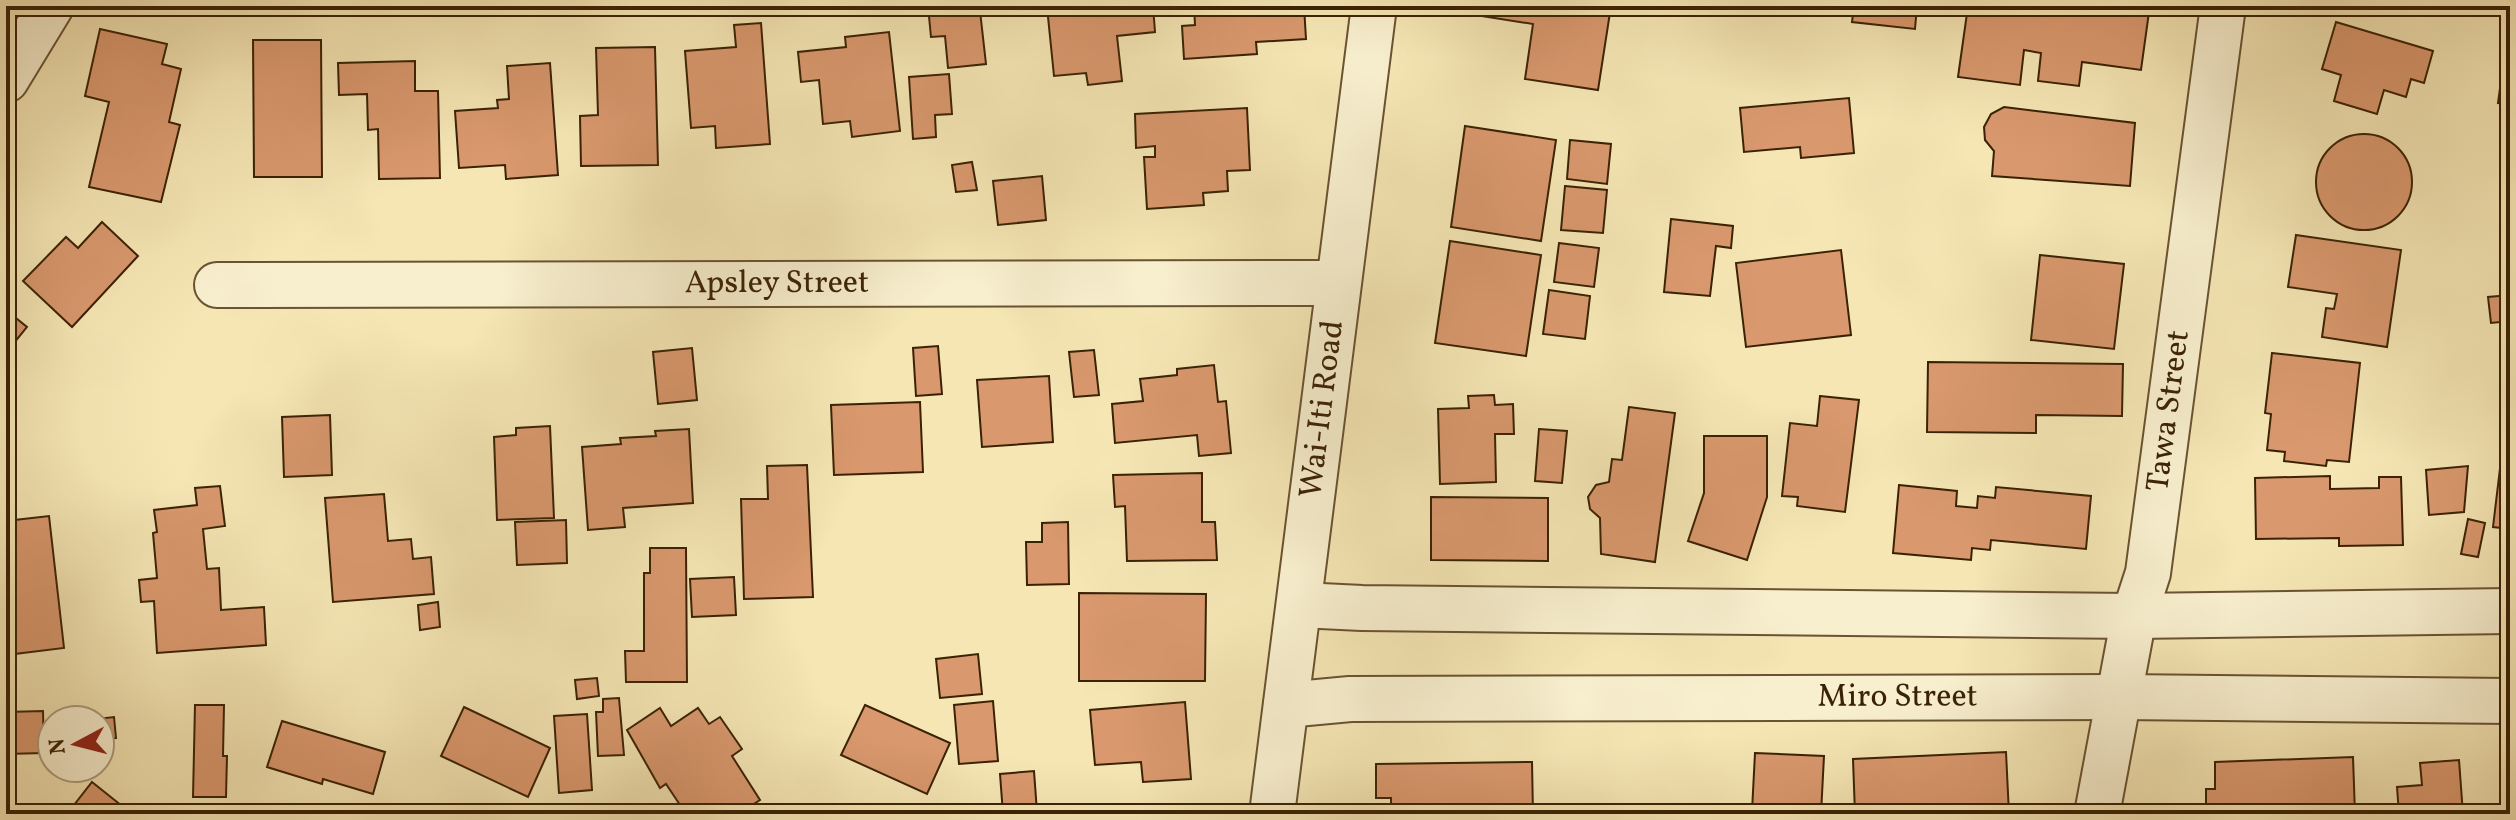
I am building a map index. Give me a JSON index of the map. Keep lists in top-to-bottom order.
{
  "streets": {
    "street": [
      "Apsley Street",
      "Wai-Iti Road",
      "Tawa Street",
      "Miro Street"
    ]
  },
  "crossings": [
    ["Apsley Street", "Wai-Iti Road"],
    ["Wai-Iti Road", "Miro Street"],
    ["Tawa Street", "Miro Street"]
  ],
  "north": "left"
}
